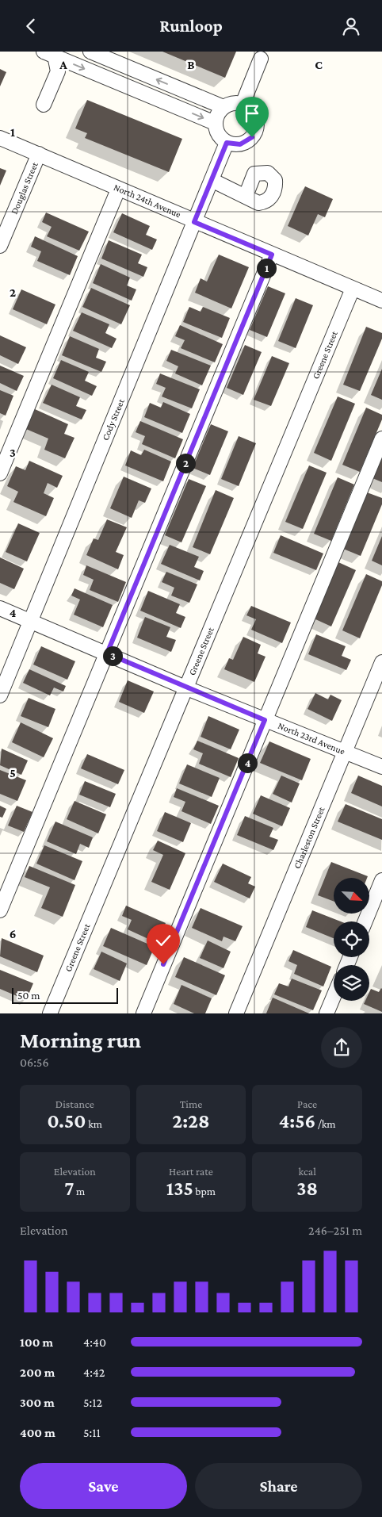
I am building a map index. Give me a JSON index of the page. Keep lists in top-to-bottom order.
{
  "streets": {
    "street": [
      "Douglas Street",
      "North 24th Avenue",
      "Greene Street",
      "Cody Street",
      "North 23rd Avenue",
      "Charleston Street"
    ]
  },
  "crossings": [
    ["Douglas Street", "North 24th Avenue"],
    ["North 24th Avenue", "Greene Street"],
    ["North 24th Avenue", "Cody Street"],
    ["Greene Street", "North 23rd Avenue"],
    ["Cody Street", "North 23rd Avenue"],
    ["North 23rd Avenue", "Charleston Street"]
  ],
  "scale_bar": "50 m",
  "north": "bottom right",
  "page": {
    "header": "Runloop",
    "pins": [
      "1",
      "2",
      "3",
      "4"
    ],
    "scale": "50 m",
    "heading": ["Morning run", "06:56"],
    "stats": [
      ["Distance", "0.50 km"],
      ["Time", "2:28"],
      ["Pace", "4:56 /km"],
      ["Elevation", "7 m"],
      ["Heart rate", "135 bpm"],
      ["kcal", "38"]
    ],
    "chart": ["Elevation", "246–251 m"],
    "list": [
      {
        "name": "100 m",
        "note": "4:40"
      },
      {
        "name": "200 m",
        "note": "4:42"
      },
      {
        "name": "300 m",
        "note": "5:12"
      },
      {
        "name": "400 m",
        "note": "5:11"
      }
    ],
    "buttons": ["Save", "Share"]
  },
  "grid": {
    "columns": ["A", "B", "C"],
    "rows": [
      "1",
      "2",
      "3",
      "4",
      "5",
      "6"
    ]
  }
}
